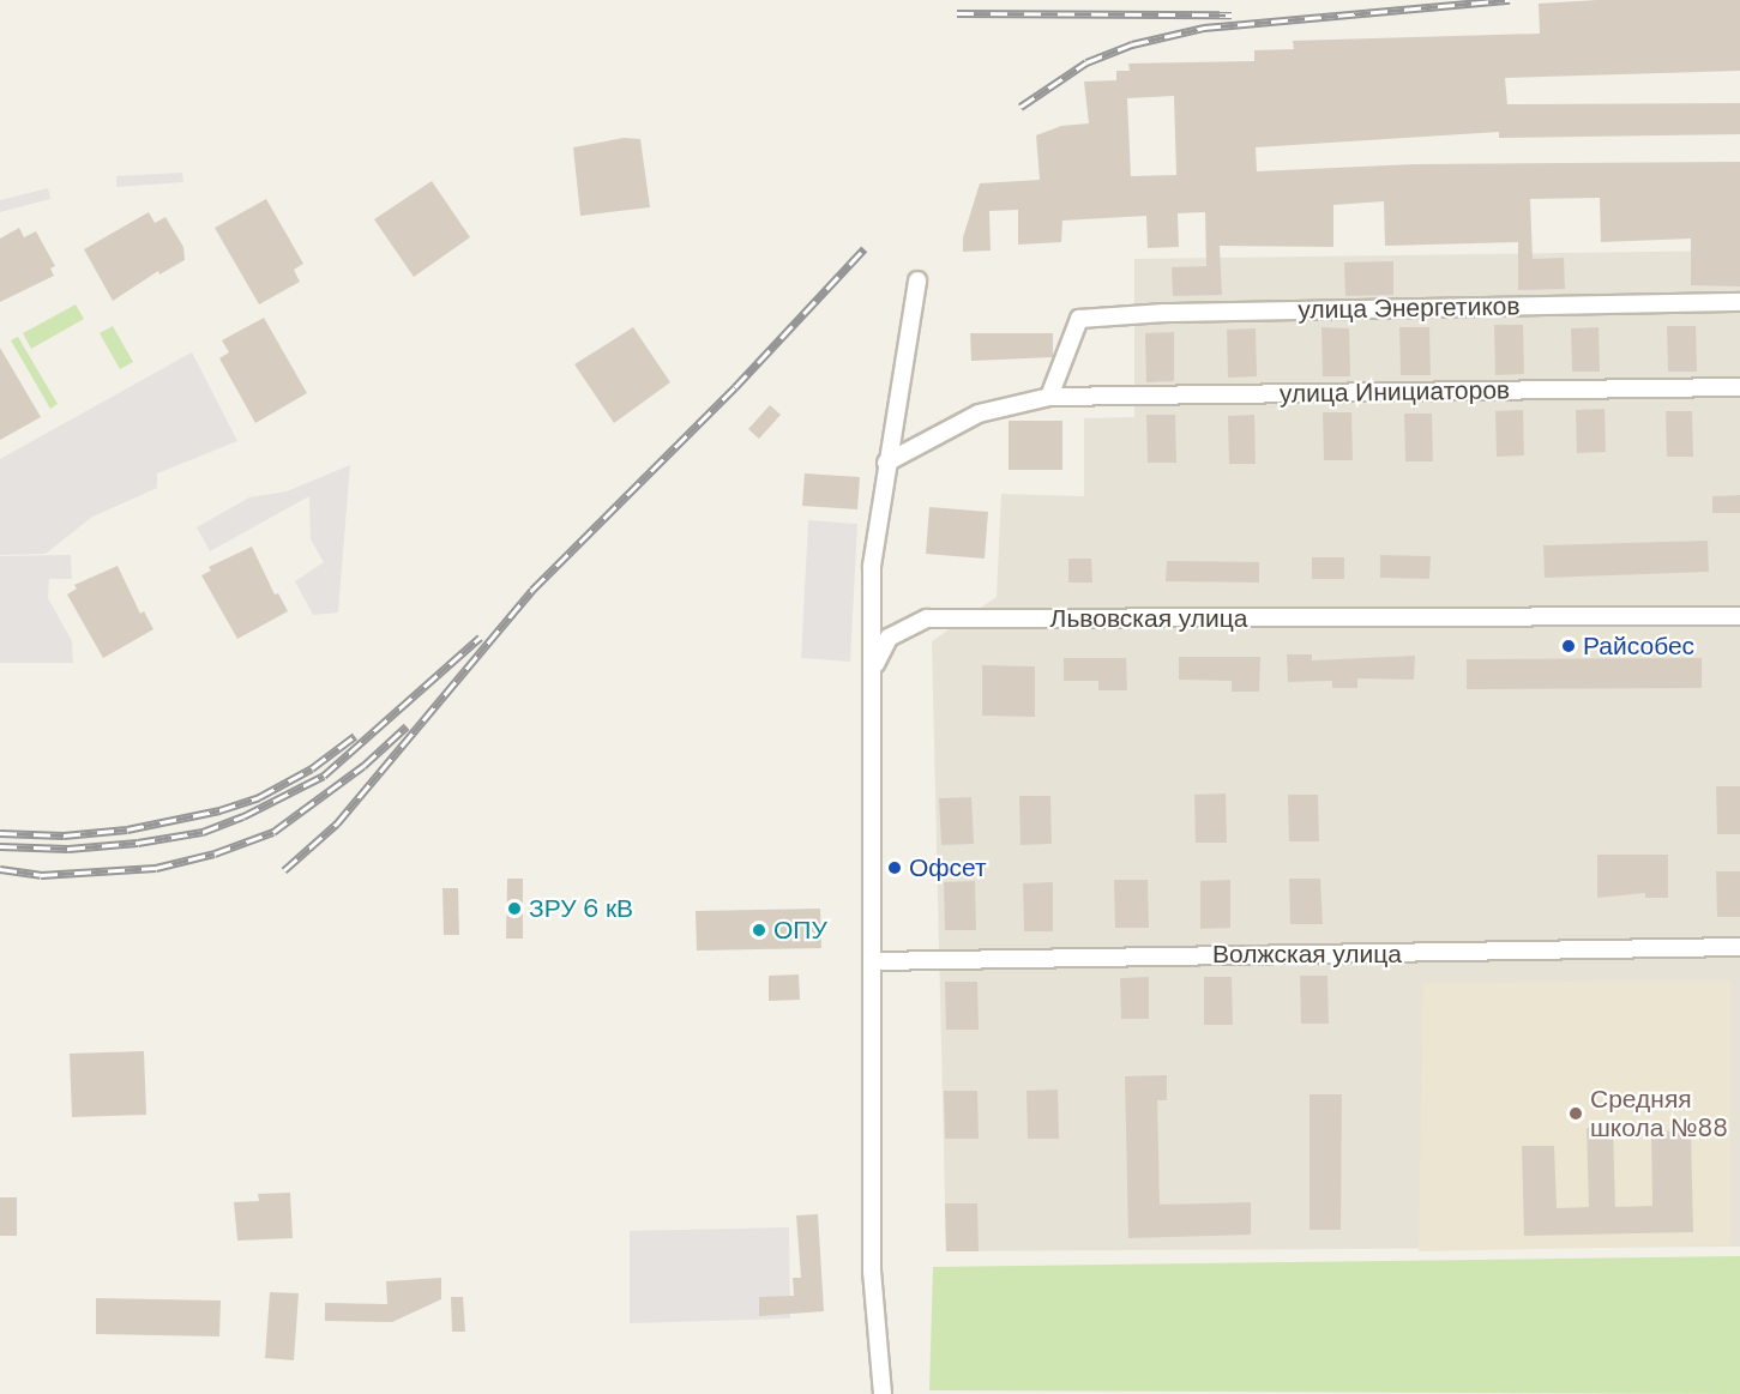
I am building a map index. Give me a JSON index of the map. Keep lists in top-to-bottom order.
{
  "streets": {
    "street": [
      "улица Энергетиков",
      "улица Инициаторов",
      "Львовская улица",
      "Волжская улица"
    ]
  },
  "crossings": [
    ["улица Энергетиков", "улица Инициаторов"],
    ["Львовская улица", "Волжская улица"]
  ],
  "places": [
    "Райсобес",
    "Офсет",
    "ЗРУ 6 кВ",
    "ОПУ",
    "Средняя школа №88"
  ]
}
